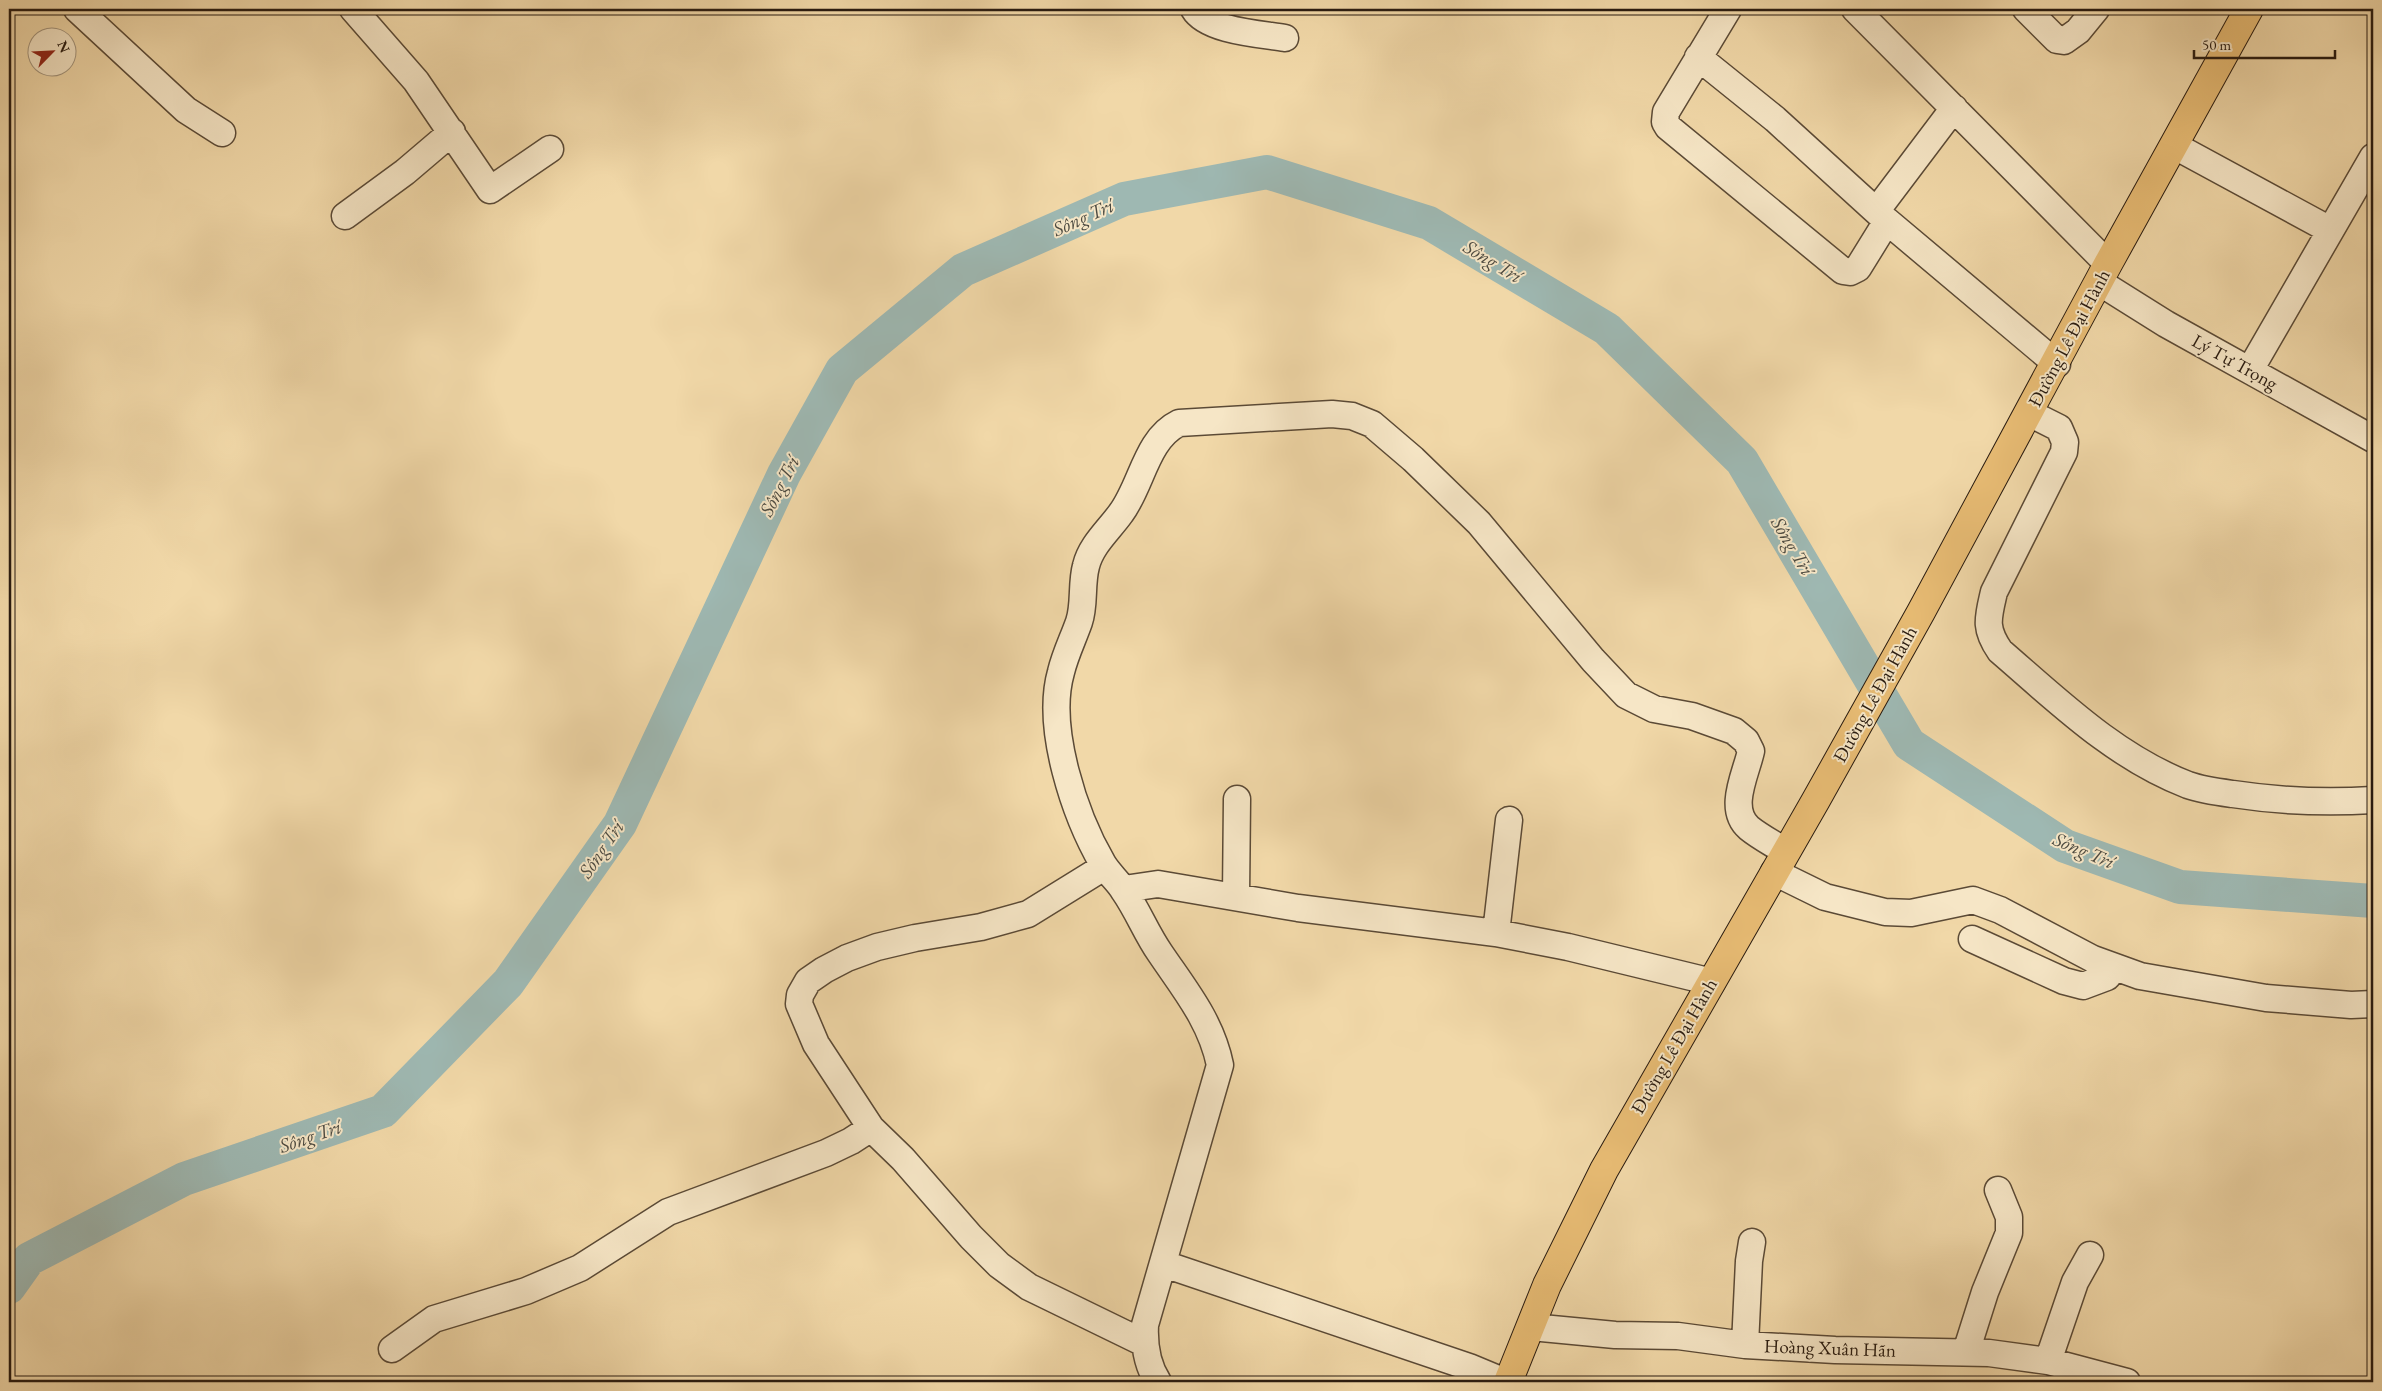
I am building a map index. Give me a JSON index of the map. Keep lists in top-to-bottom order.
{
  "streets": {
    "main road": ["Đường Lê Đại Hành"],
    "street": ["Lý Tự Trọng", "Hoàng Xuân Hãn"]
  },
  "crossings": [
    ["Đường Lê Đại Hành", "Lý Tự Trọng"],
    ["Đường Lê Đại Hành", "Hoàng Xuân Hãn"]
  ],
  "water": ["Sông Trí"],
  "scale_bar": "50 m",
  "north": "top right"
}
